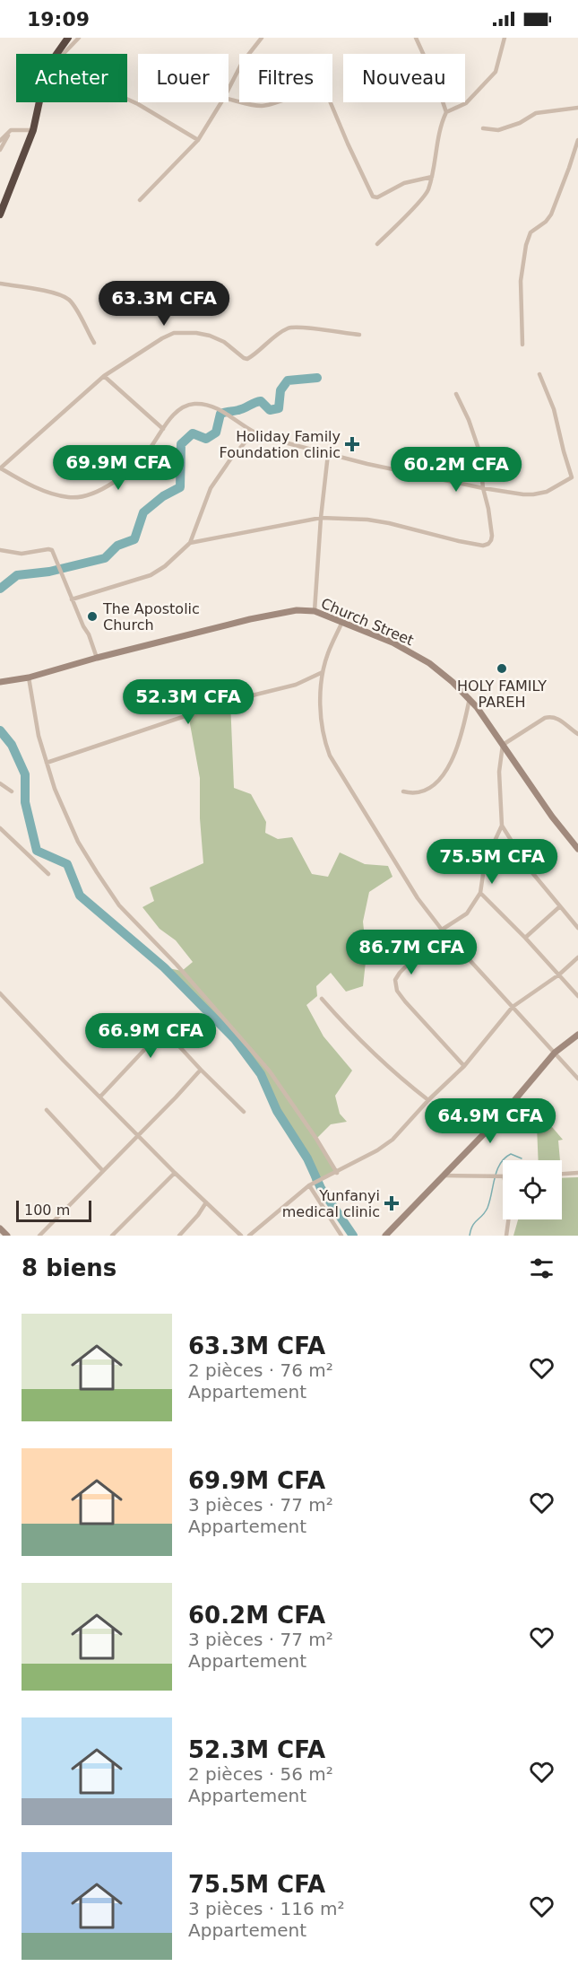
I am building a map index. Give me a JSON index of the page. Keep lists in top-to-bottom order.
{
  "streets": {
    "main road": ["Church Street"]
  },
  "places": {
    "health": ["Holiday Family Foundation clinic", "Yunfanyi medical clinic"],
    "other": ["The Apostolic Church", "HOLY FAMILY PAREH"]
  },
  "scale_bar": "100 m",
  "page": {
    "status": "19:09",
    "chip": [
      "Acheter",
      "Louer",
      "Filtres",
      "Nouveau"
    ],
    "price": [
      "63.3M CFA",
      "69.9M CFA",
      "60.2M CFA",
      "52.3M CFA",
      "75.5M CFA",
      "86.7M CFA",
      "66.9M CFA",
      "64.9M CFA"
    ],
    "scale": "100 m",
    "heading": "8 biens",
    "list": [
      {
        "name": "63.3M CFA",
        "note": "2 pièces · 76 m² · Appartement"
      },
      {
        "name": "69.9M CFA",
        "note": "3 pièces · 77 m² · Appartement"
      },
      {
        "name": "60.2M CFA",
        "note": "3 pièces · 77 m² · Appartement"
      },
      {
        "name": "52.3M CFA",
        "note": "2 pièces · 56 m² · Appartement"
      },
      {
        "name": "75.5M CFA",
        "note": "3 pièces · 116 m² · Appartement"
      }
    ]
  }
}
